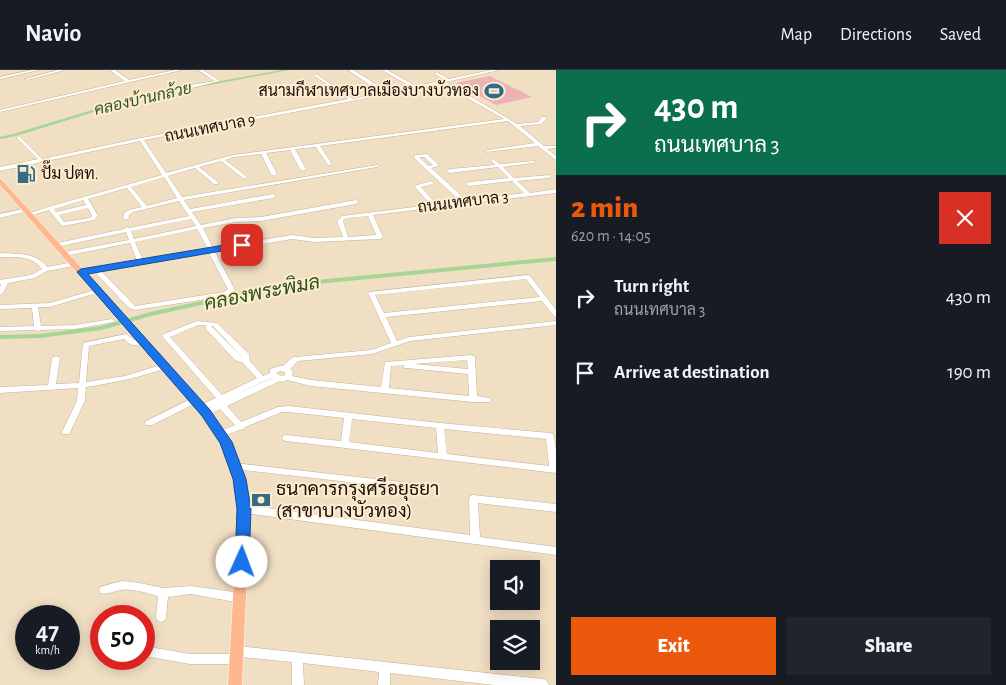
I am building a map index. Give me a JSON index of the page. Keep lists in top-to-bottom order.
{
  "streets": {
    "street": ["ถนนเทศบาล 9", "ถนนเทศบาล 3"]
  },
  "water": ["คลองบ้านกล้วย", "คลองพระพิมล"],
  "places": {
    "sports": ["สนามกีฬาเทศบาลเมืองบางบัวทอง"],
    "fuel station": ["ปั๊ม ปตท."],
    "bank": ["ธนาคารกรุงศรีอยุธยา (สาขาบางบัวทอง)"]
  },
  "page": {
    "header": "Navio",
    "nav": ["Map", "Directions", "Saved"],
    "turn": ["430 m", "ถนนเทศบาล 3"],
    "heading": ["2 min", "620 m · 14:05"],
    "list": [
      {
        "name": "Turn right",
        "note": "ถนนเทศบาล 3",
        "value": "430 m"
      },
      {
        "name": "Arrive at destination",
        "value": "190 m"
      }
    ],
    "speed": "47 km/h",
    "limit": "50",
    "buttons": ["Exit", "Share"]
  }
}
